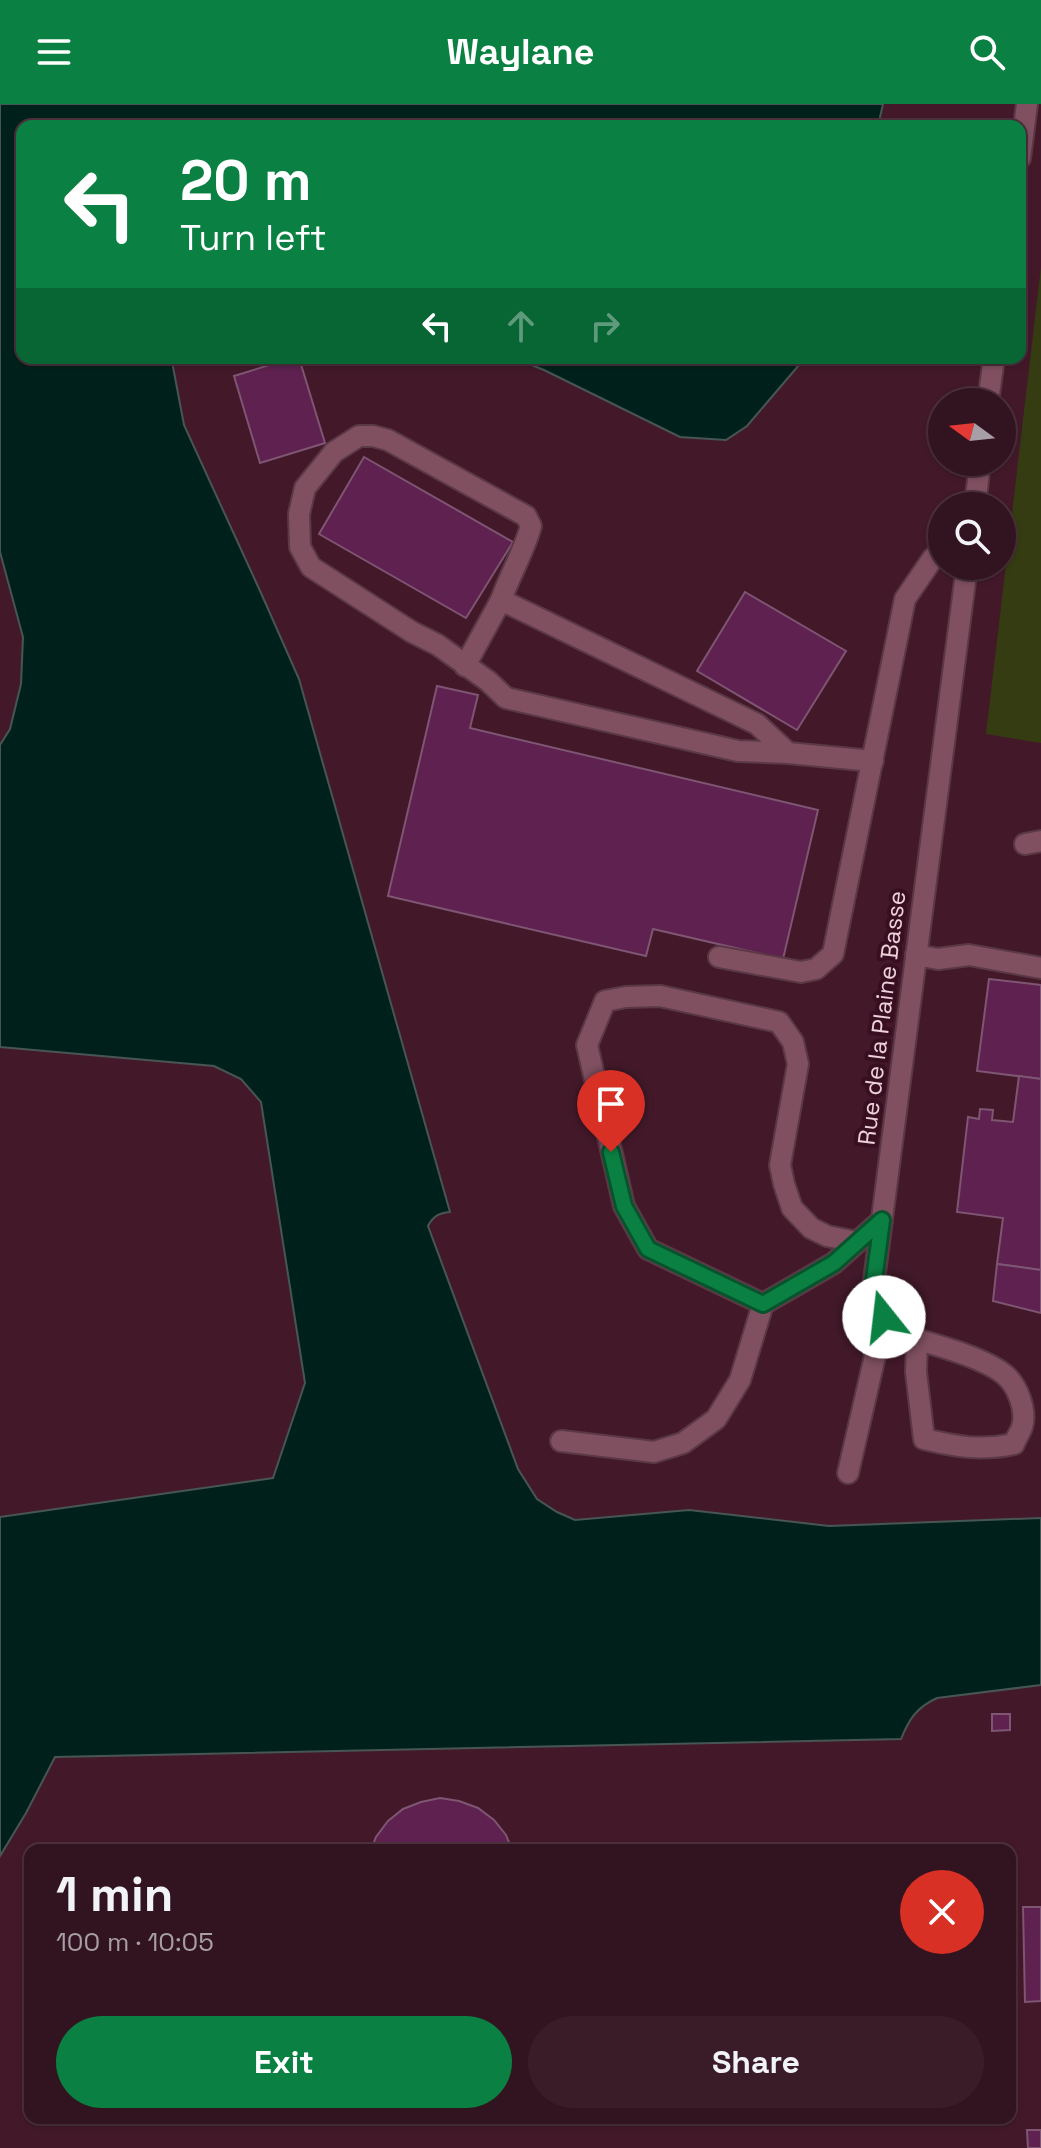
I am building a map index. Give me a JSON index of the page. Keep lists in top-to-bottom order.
{
  "streets": {
    "street": ["Rue de la Plaine Basse"]
  },
  "north": "left",
  "page": {
    "header": "Waylane",
    "turn": ["20 m", "Turn left"],
    "heading": ["1 min", "100 m · 10:05"],
    "buttons": ["Exit", "Share"]
  }
}
